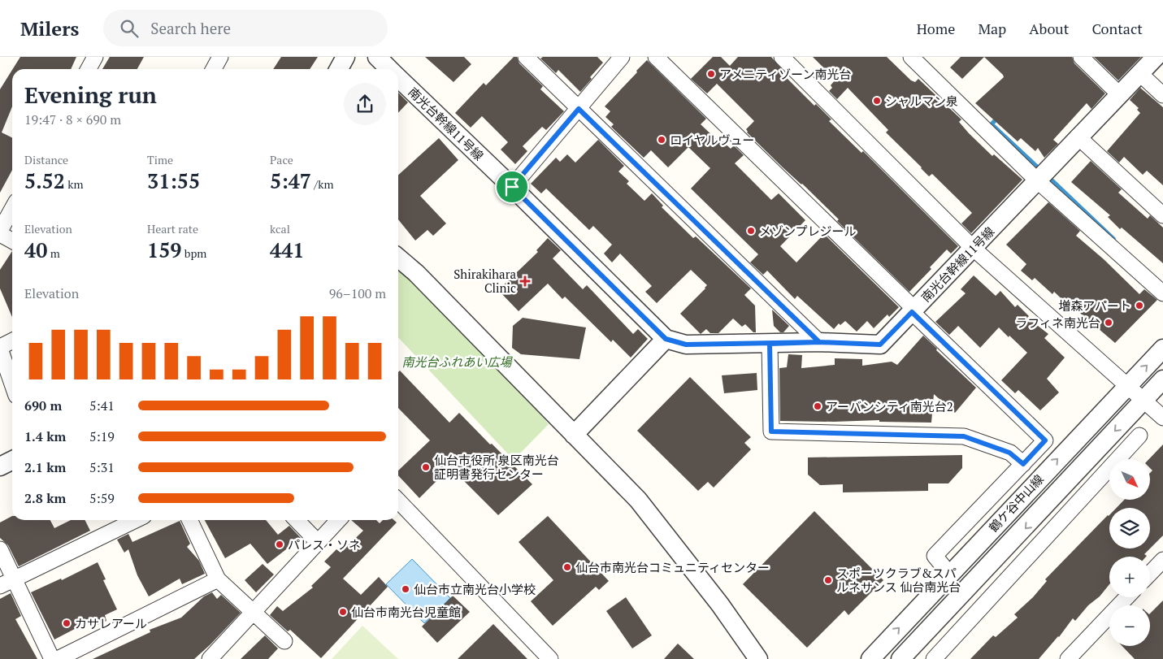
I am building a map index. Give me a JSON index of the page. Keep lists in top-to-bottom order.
{
  "streets": {
    "street": ["南光台幹線11号線", "鶴ケ谷中山線"]
  },
  "parks": ["南光台ふれあい広場"],
  "places": {
    "other": [
      "アメニティゾーン南光台",
      "シャルマン泉",
      "ロイヤルヴュー",
      "メゾンプレジール",
      "増森アパート",
      "ラフィネ南光台",
      "アーバンシティ南光台2",
      "仙台市役所 泉区南光台 証明書発行センター",
      "パレス・ソネ",
      "仙台市南光台コミュニティセンター",
      "スポーツクラブ&スパ ルネサンス 仙台南光台",
      "仙台市立南光台小学校",
      "仙台市南光台児童館",
      "カサレアール"
    ],
    "health": ["Shirakihara Clinic"]
  },
  "north": "bottom right",
  "page": {
    "header": "Milers",
    "search": "Search here",
    "nav": [
      "Home",
      "Map",
      "About",
      "Contact"
    ],
    "heading": ["Evening run", "19:47 · 8 × 690 m"],
    "stats": [
      ["Distance", "5.52 km"],
      ["Time", "31:55"],
      ["Pace", "5:47 /km"],
      ["Elevation", "40 m"],
      ["Heart rate", "159 bpm"],
      ["kcal", "441"]
    ],
    "chart": ["Elevation", "96–100 m"],
    "list": [
      {
        "name": "690 m",
        "note": "5:41"
      },
      {
        "name": "1.4 km",
        "note": "5:19"
      },
      {
        "name": "2.1 km",
        "note": "5:31"
      },
      {
        "name": "2.8 km",
        "note": "5:59"
      }
    ],
    "map_buttons": ["+", "−"]
  }
}
